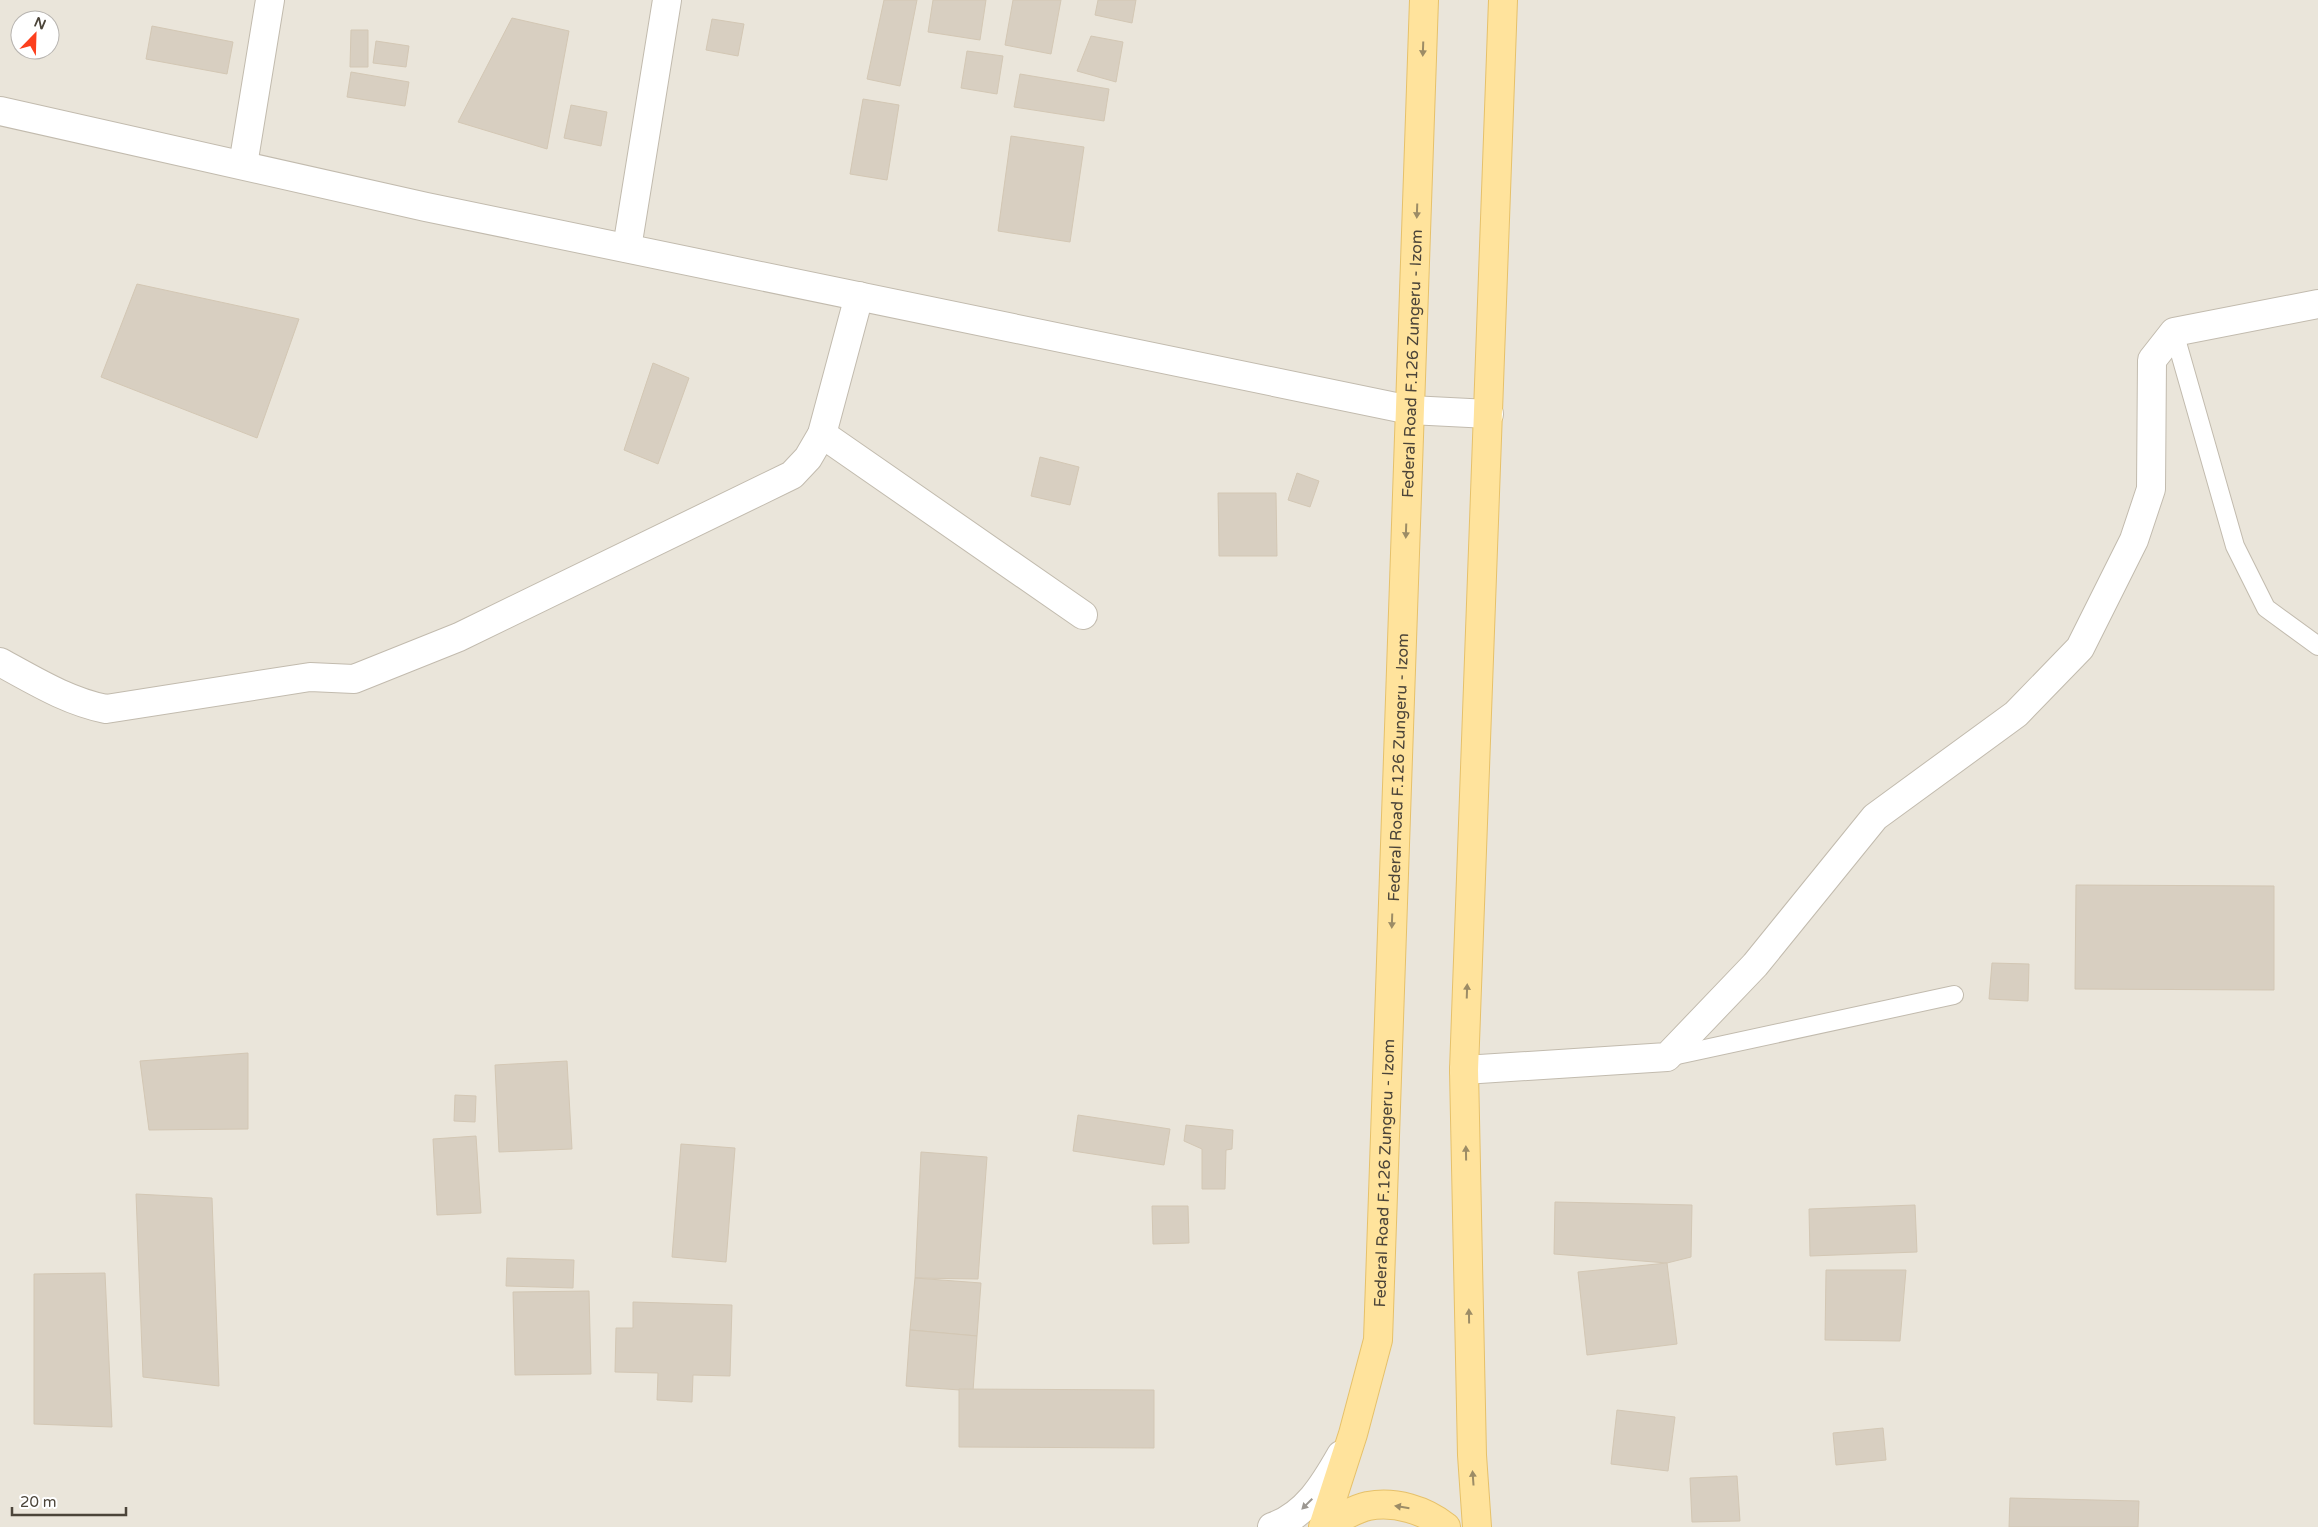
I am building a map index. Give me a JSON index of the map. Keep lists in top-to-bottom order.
{
  "streets": {
    "main road": ["Federal Road F.126 Zungeru - Izom"]
  },
  "scale_bar": "20 m",
  "north": "top right"
}
